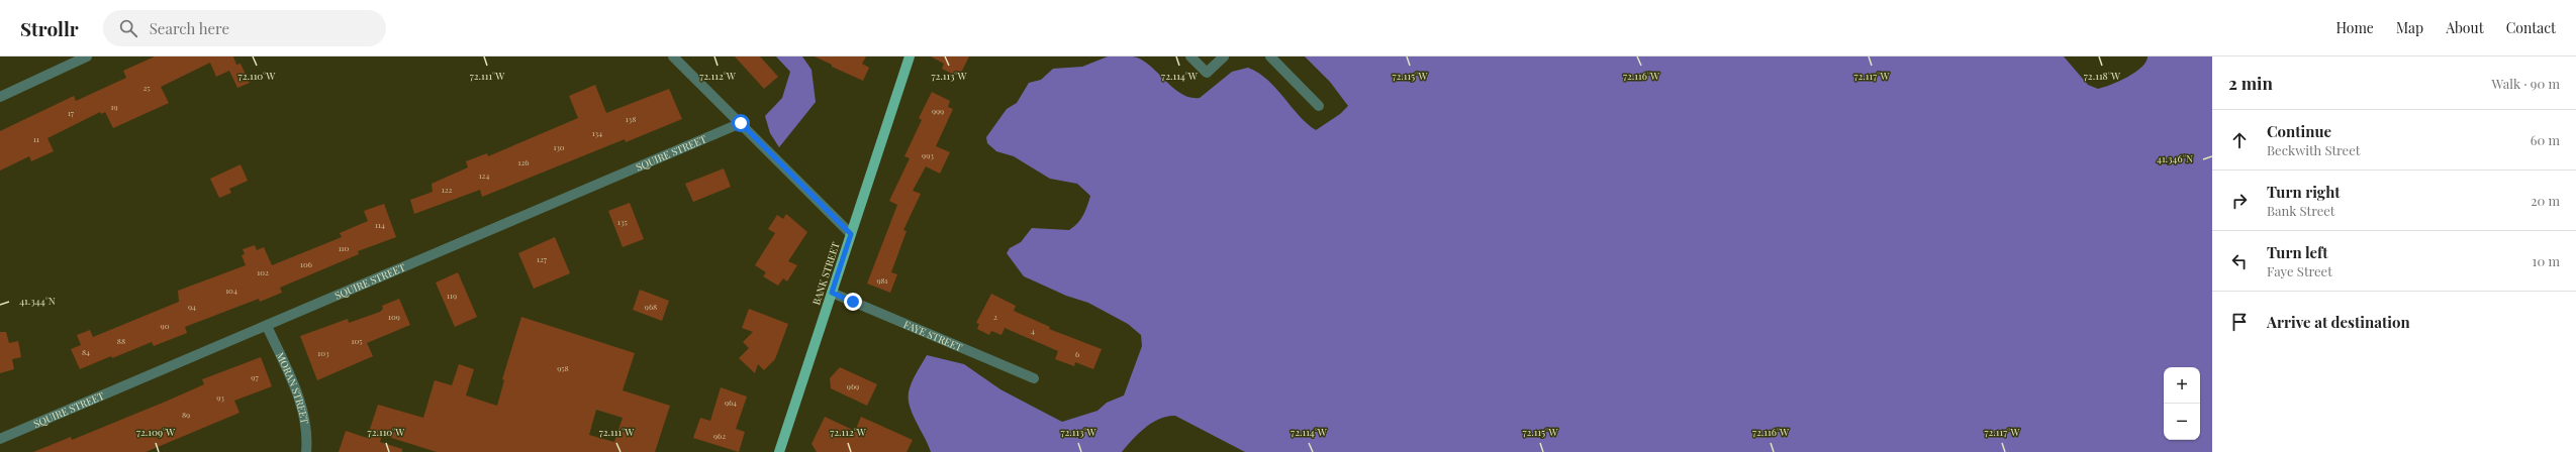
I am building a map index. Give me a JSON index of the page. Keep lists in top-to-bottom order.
{
  "streets": {
    "main road": ["BANK STREET"],
    "street": ["SQUIRE STREET", "FAYE STREET", "MORAN STREET"]
  },
  "crossings": [
    ["SQUIRE STREET", "MORAN STREET"],
    ["BANK STREET", "FAYE STREET"]
  ],
  "house_numbers": [
    "25",
    "19",
    "999",
    "17",
    "138",
    "134",
    "11",
    "130",
    "993",
    "126",
    "124",
    "122",
    "135",
    "114",
    "110",
    "127",
    "106",
    "102",
    "981",
    "104",
    "119",
    "94",
    "968",
    "109",
    "2",
    "90",
    "4",
    "88",
    "105",
    "84",
    "103",
    "6",
    "958",
    "97",
    "969",
    "93",
    "964",
    "89",
    "962"
  ],
  "page": {
    "header": "Strollr",
    "search": "Search here",
    "nav": [
      "Home",
      "Map",
      "About",
      "Contact"
    ],
    "heading": ["2 min", "Walk · 90 m"],
    "list": [
      ["Continue", "Beckwith Street", "60 m"],
      ["Turn right", "Bank Street", "20 m"],
      ["Turn left", "Faye Street", "10 m"],
      "Arrive at destination"
    ],
    "map_buttons": ["+", "−"]
  },
  "coordinates": [
    "72.114°W",
    "72.115°W",
    "72.117°W",
    "72.118°W",
    "72.110°W",
    "72.111°W",
    "72.112°W",
    "72.113°W",
    "72.116°W",
    "41.346°N",
    "41.344°N",
    "72.109°W"
  ]
}
